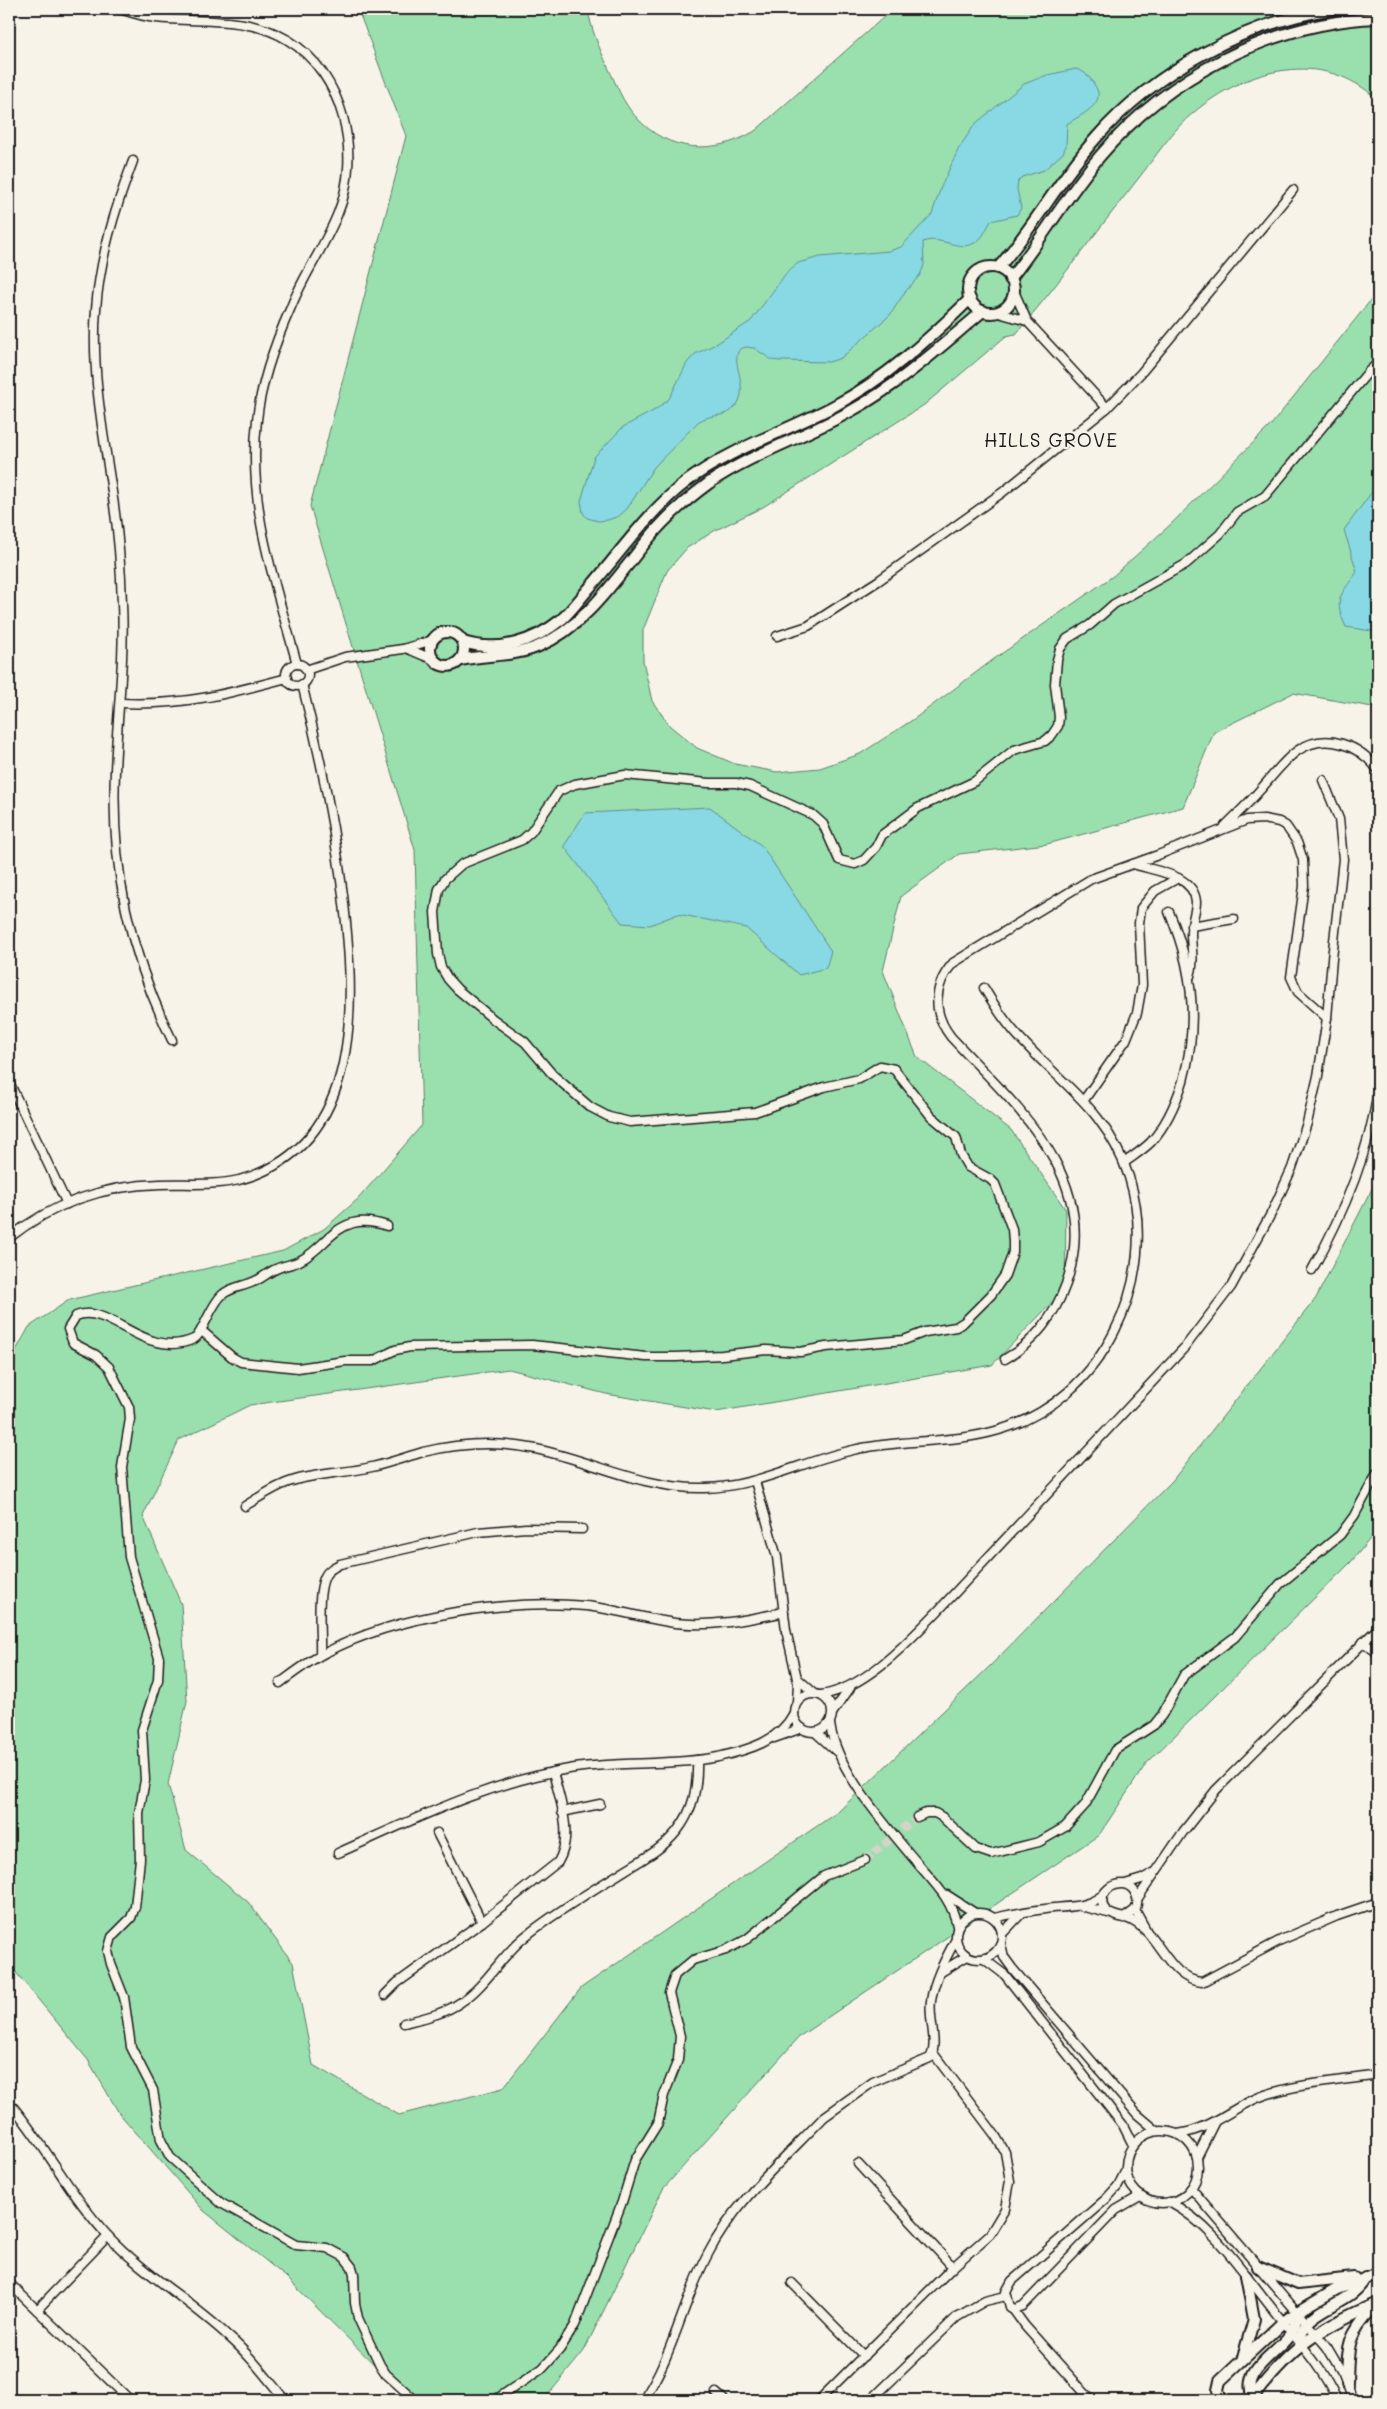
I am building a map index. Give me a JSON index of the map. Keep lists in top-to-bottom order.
{
  "districts": ["HILLS GROVE"]
}
